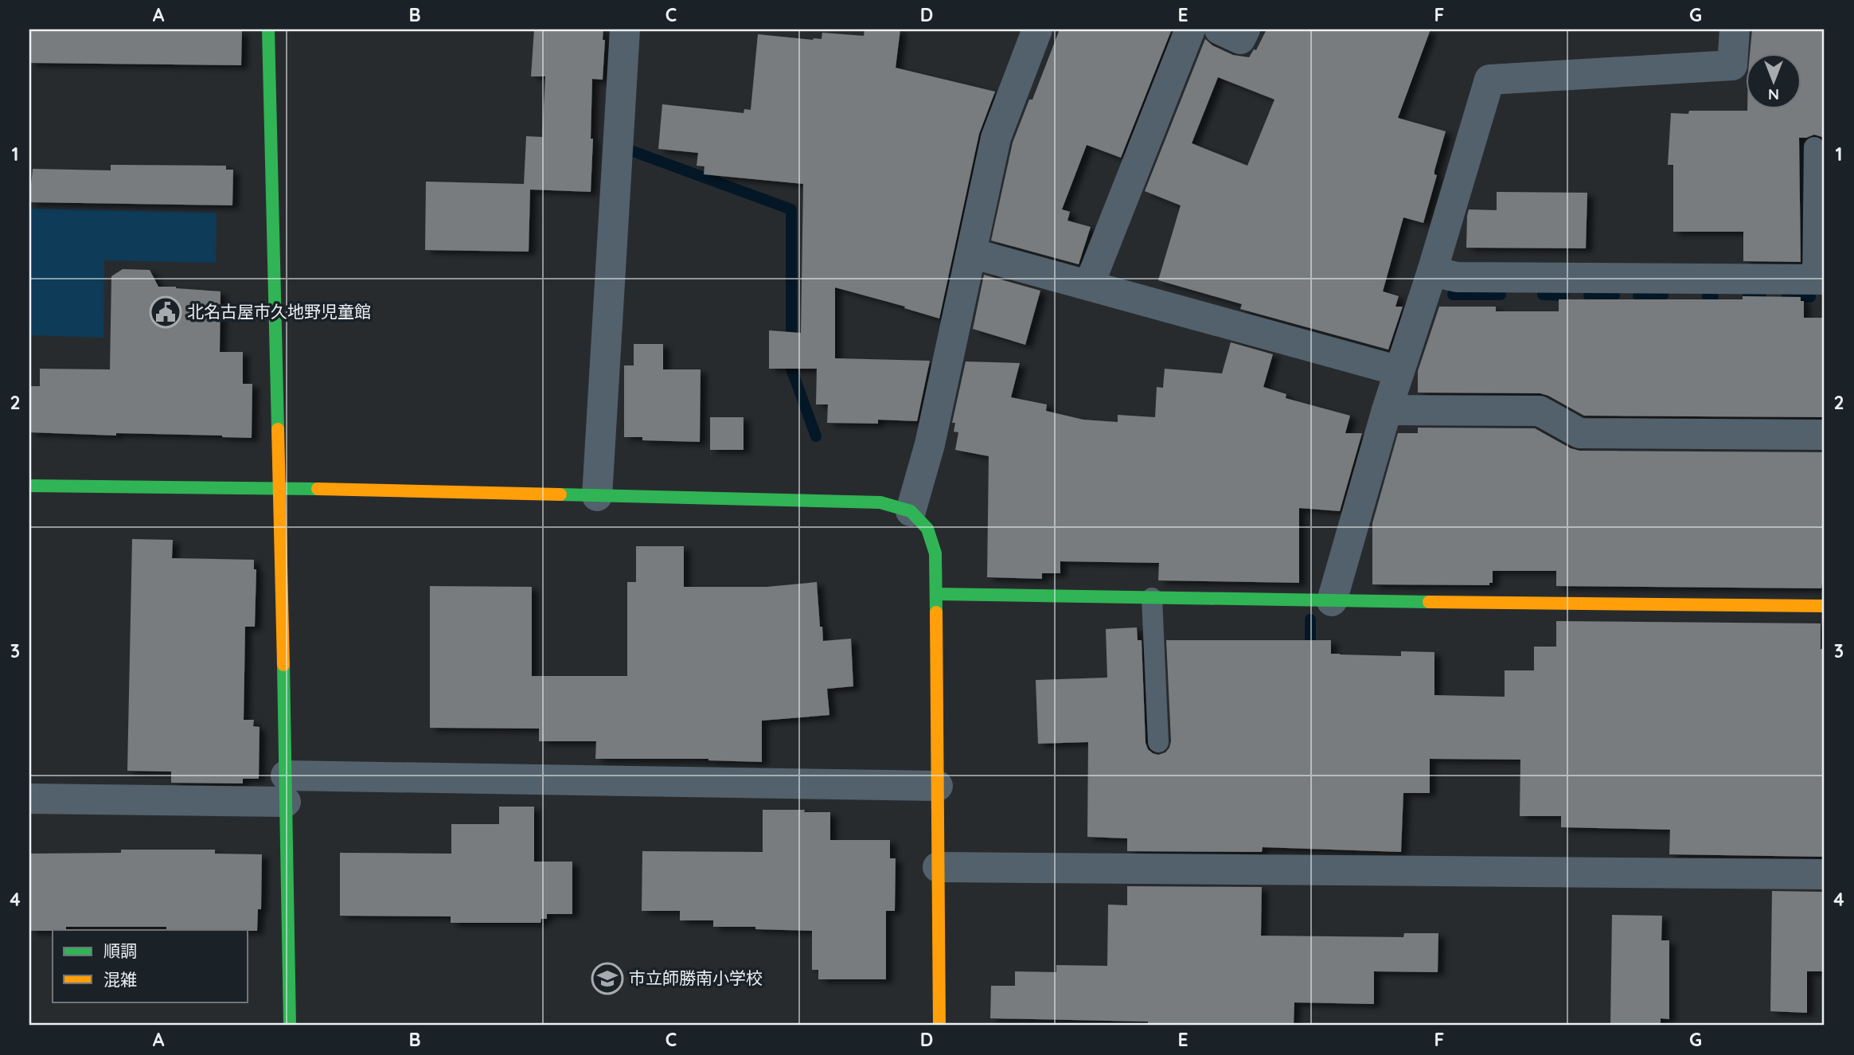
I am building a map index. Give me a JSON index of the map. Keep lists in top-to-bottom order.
{
  "places": {
    "public building": ["北名古屋市久地野児童館"],
    "school or university": ["市立師勝南小学校"]
  },
  "legend": ["順調", "混雑"],
  "north": "bottom",
  "grid": {
    "columns": [
      "A",
      "B",
      "C",
      "D",
      "E",
      "F",
      "G"
    ],
    "rows": [
      "1",
      "2",
      "3",
      "4"
    ]
  }
}
